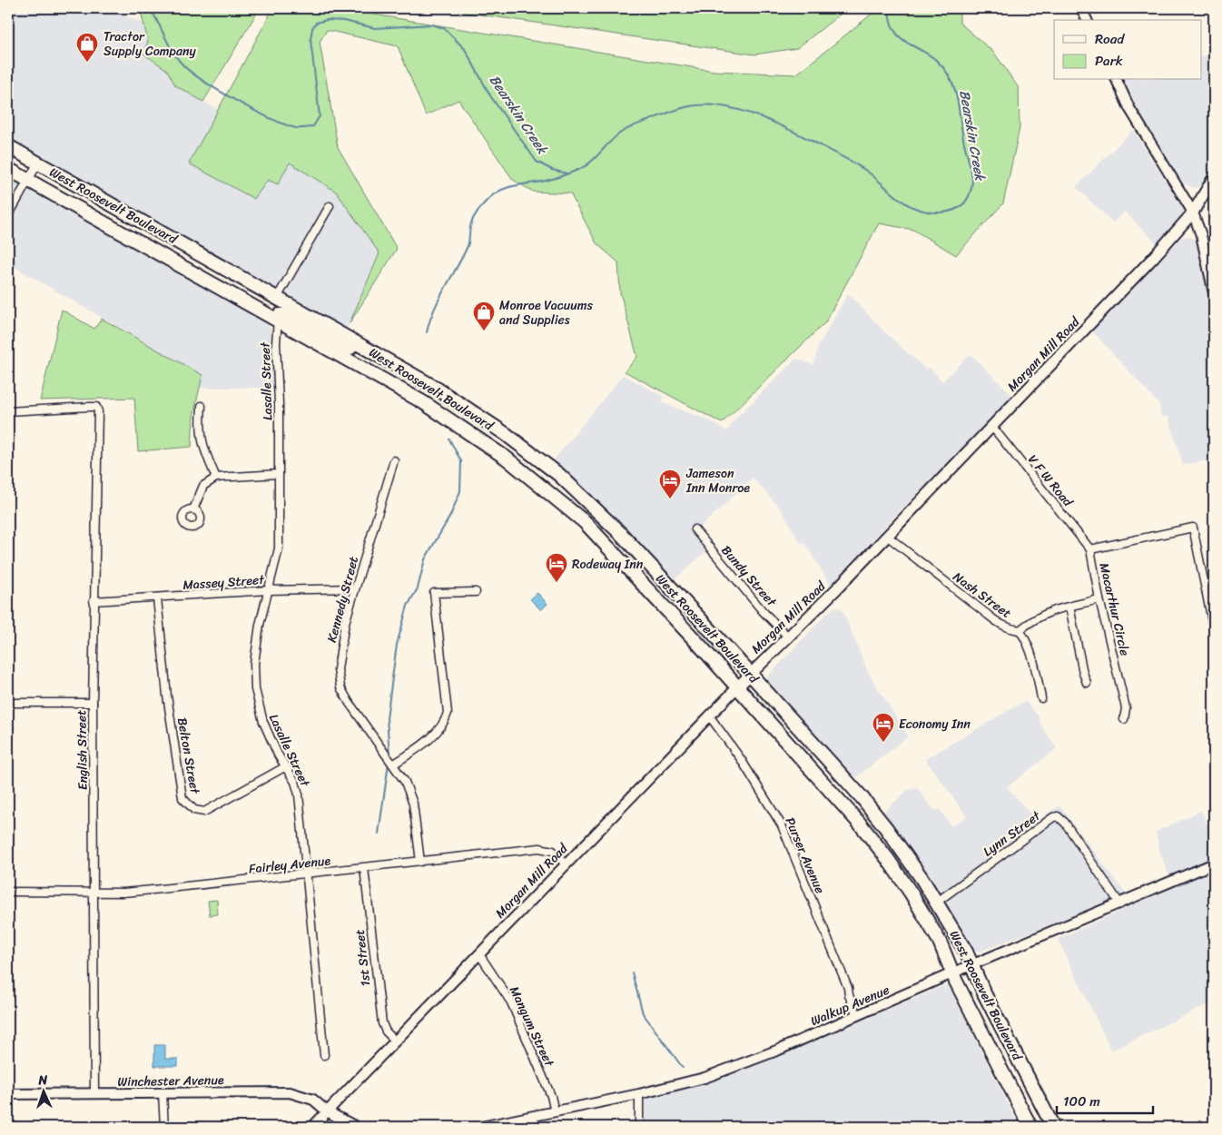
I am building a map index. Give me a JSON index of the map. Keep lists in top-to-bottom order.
{
  "streets": {
    "highway": ["West Roosevelt Boulevard"],
    "main road": ["Morgan Mill Road"],
    "street": [
      "Lasalle Street",
      "V F W Road",
      "Bundy Street",
      "Massey Street",
      "Nash Street",
      "Kennedy Street",
      "Macarthur Circle",
      "English Street",
      "Belton Street",
      "Lynn Street",
      "Purser Avenue",
      "Fairley Avenue",
      "1st Street",
      "Walkup Avenue",
      "Mangum Street",
      "Winchester Avenue"
    ]
  },
  "crossings": [
    ["West Roosevelt Boulevard", "Morgan Mill Road"],
    ["West Roosevelt Boulevard", "Lasalle Street"],
    ["West Roosevelt Boulevard", "Lynn Street"],
    ["West Roosevelt Boulevard", "Walkup Avenue"],
    ["Morgan Mill Road", "V F W Road"],
    ["Morgan Mill Road", "Bundy Street"],
    ["Morgan Mill Road", "Nash Street"],
    ["Morgan Mill Road", "Purser Avenue"],
    ["Morgan Mill Road", "Fairley Avenue"],
    ["Morgan Mill Road", "1st Street"],
    ["Morgan Mill Road", "Mangum Street"],
    ["Morgan Mill Road", "Winchester Avenue"],
    ["Lasalle Street", "Massey Street"],
    ["Lasalle Street", "Belton Street"],
    ["Lasalle Street", "Fairley Avenue"],
    ["V F W Road", "Macarthur Circle"],
    ["Massey Street", "Kennedy Street"],
    ["Massey Street", "English Street"],
    ["Massey Street", "Belton Street"],
    ["Nash Street", "Macarthur Circle"],
    ["Kennedy Street", "Fairley Avenue"],
    ["English Street", "Fairley Avenue"],
    ["English Street", "Winchester Avenue"],
    ["Lynn Street", "Walkup Avenue"],
    ["Purser Avenue", "Walkup Avenue"],
    ["Fairley Avenue", "1st Street"],
    ["Walkup Avenue", "Mangum Street"]
  ],
  "water": ["Bearskin Creek"],
  "places": {
    "shop": ["Tractor Supply Company", "Monroe Vacuums and Supplies"],
    "hotel": ["Jameson Inn Monroe", "Rodeway Inn", "Economy Inn"]
  },
  "legend": ["Road", "Park"],
  "scale_bar": "100 m",
  "north": "top"
}
